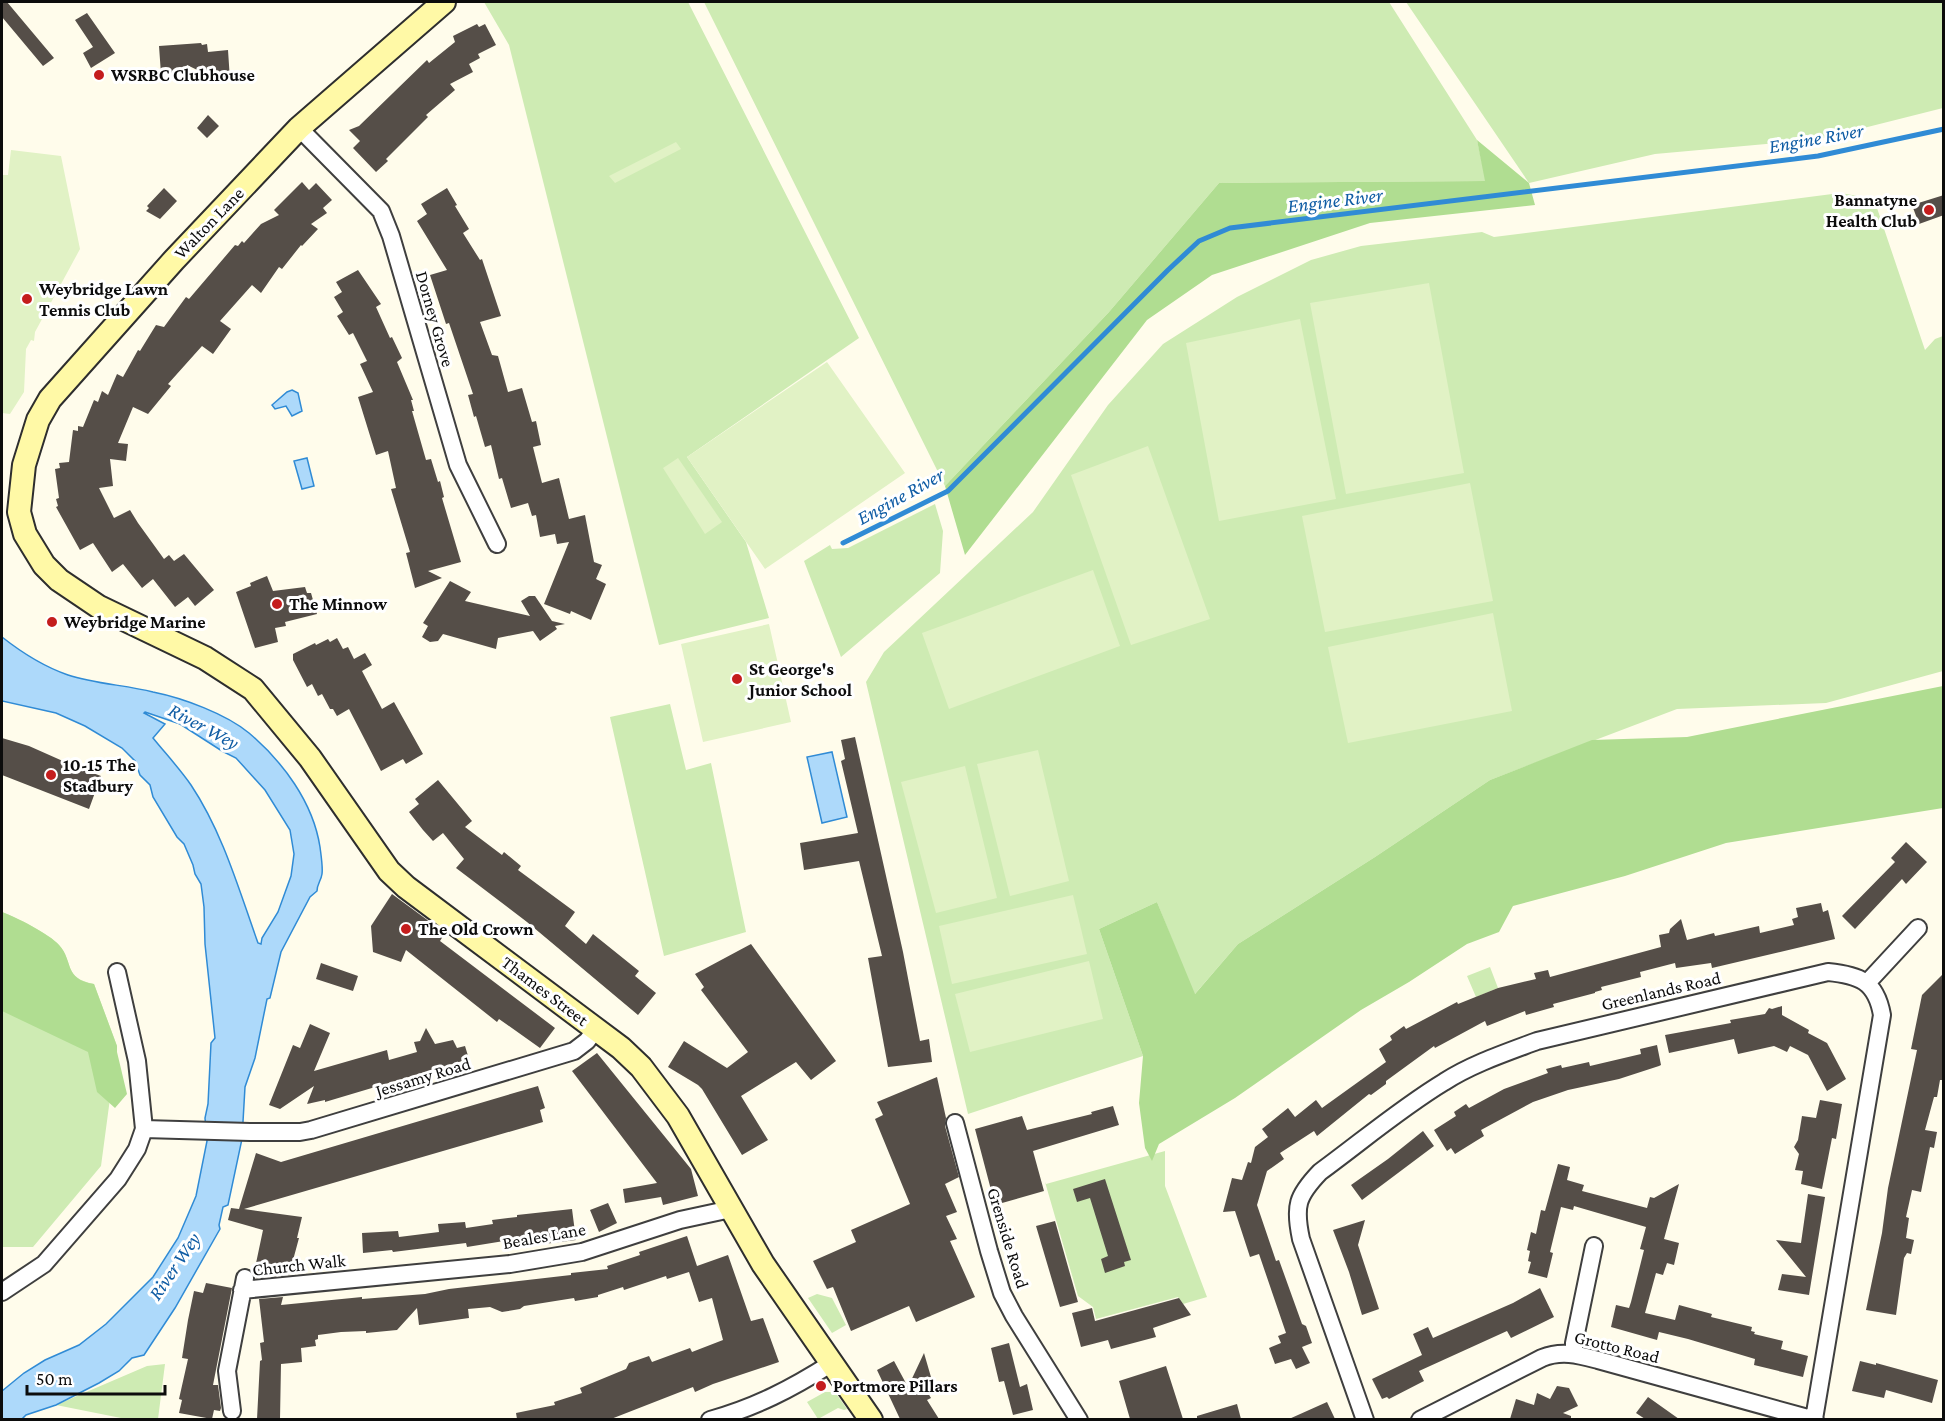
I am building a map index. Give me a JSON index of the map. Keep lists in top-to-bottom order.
{
  "streets": {
    "street": [
      "Walton Lane",
      "Dorney Grove",
      "Thames Street",
      "Greenlands Road",
      "Jessamy Road",
      "Beales Lane",
      "Grenside Road",
      "Church Walk",
      "Grotto Road"
    ]
  },
  "crossings": [
    ["Walton Lane", "Dorney Grove"],
    ["Walton Lane", "Thames Street"],
    ["Thames Street", "Jessamy Road"],
    ["Thames Street", "Beales Lane"],
    ["Beales Lane", "Church Walk"]
  ],
  "water": ["Engine River", "River Wey"],
  "places": [
    "WSRBC Clubhouse",
    "Bannatyne Health Club",
    "Weybridge Lawn Tennis Club",
    "The Minnow",
    "Weybridge Marine",
    "St George's Junior School",
    "10-15 The Stadbury",
    "The Old Crown",
    "Portmore Pillars"
  ],
  "scale_bar": "50 m"
}
